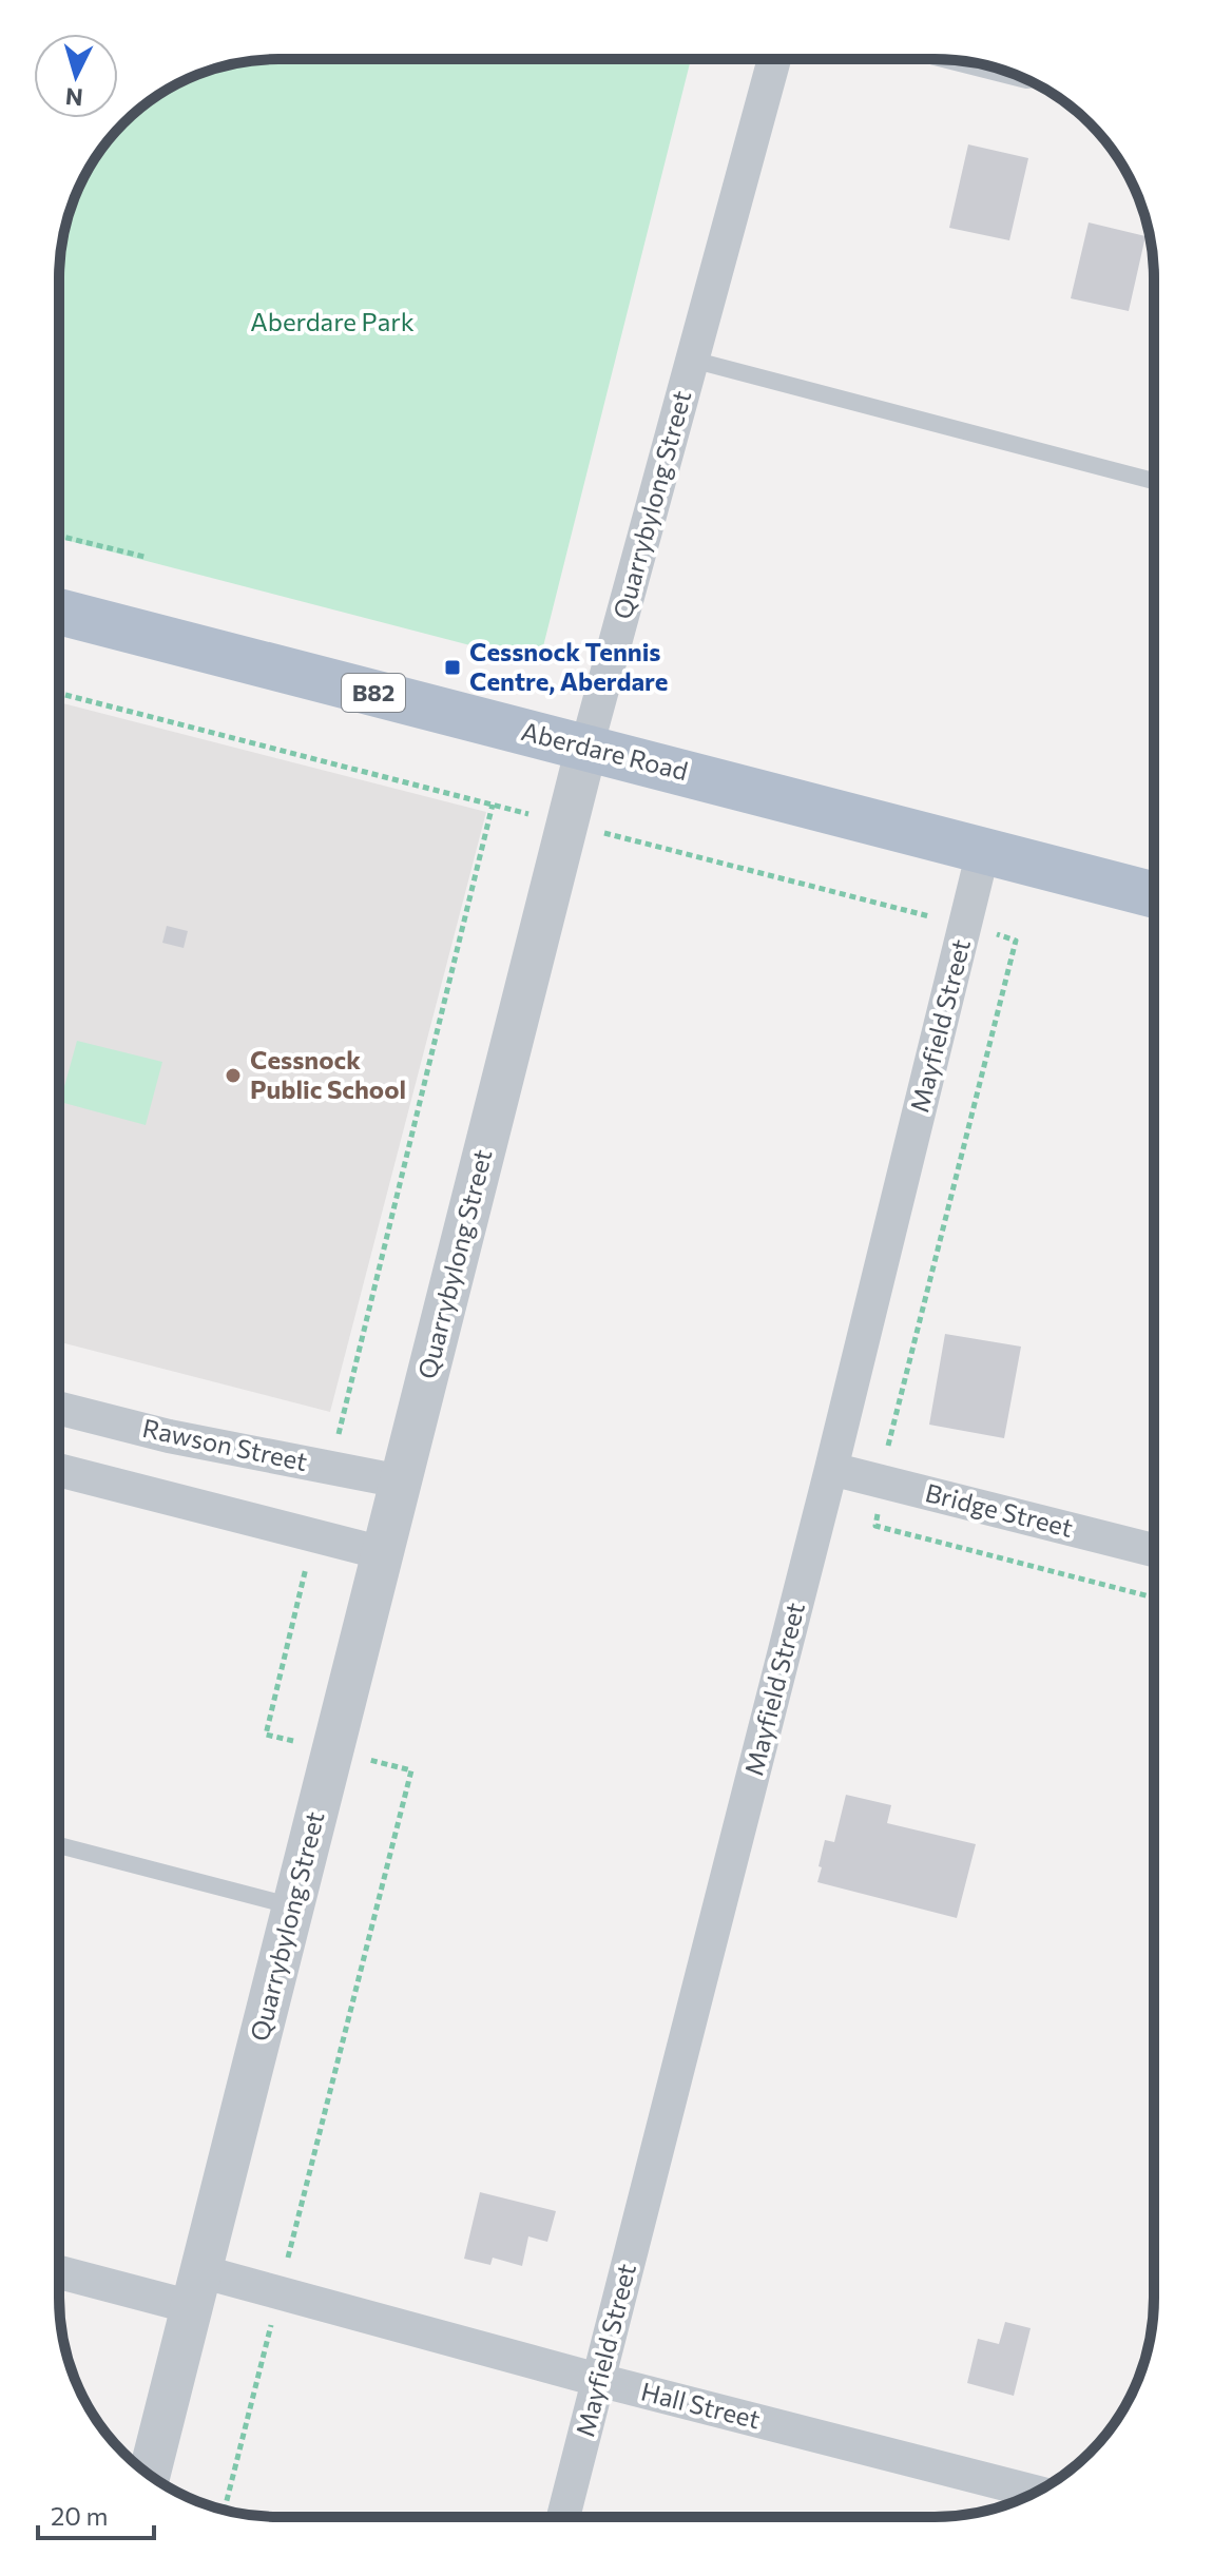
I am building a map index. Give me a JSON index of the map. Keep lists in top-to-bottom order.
{
  "streets": {
    "main road": ["B82", "Aberdare Road"],
    "street": [
      "Quarrybylong Street",
      "Mayfield Street",
      "Rawson Street",
      "Bridge Street",
      "Hall Street"
    ]
  },
  "crossings": [
    ["Quarrybylong Street", "Aberdare Road"],
    ["Quarrybylong Street", "Rawson Street"],
    ["Quarrybylong Street", "Hall Street"],
    ["Aberdare Road", "Mayfield Street"],
    ["Mayfield Street", "Bridge Street"],
    ["Mayfield Street", "Hall Street"]
  ],
  "parks": ["Aberdare Park"],
  "places": {
    "transit": ["Cessnock Tennis Centre, Aberdare"],
    "other": ["Cessnock Public School"]
  },
  "scale_bar": "20 m",
  "north": "bottom"
}
